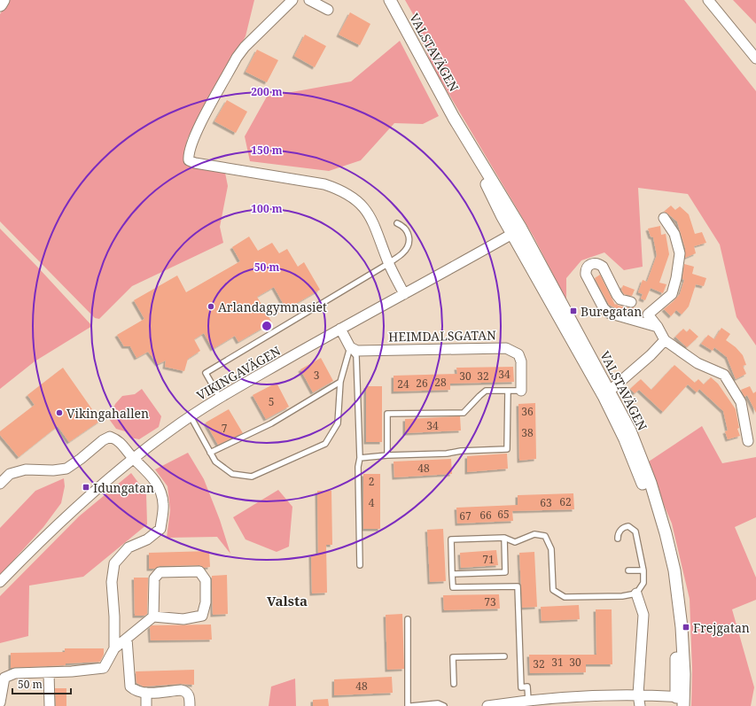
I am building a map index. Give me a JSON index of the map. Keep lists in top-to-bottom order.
{
  "streets": {
    "street": ["VALSTAVÄGEN", "HEIMDALSGATAN", "VIKINGAVÄGEN"]
  },
  "crossings": [
    ["VALSTAVÄGEN", "VIKINGAVÄGEN"]
  ],
  "districts": ["Valsta"],
  "places": {
    "other": ["Arlandagymnasiet", "Vikingahallen"],
    "transit": ["Buregatan", "Idungatan", "Frejgatan"]
  },
  "house_numbers": [
    "34",
    "3",
    "30",
    "32",
    "28",
    "26",
    "24",
    "5",
    "36",
    "34",
    "7",
    "38",
    "48",
    "2",
    "62",
    "4",
    "63",
    "65",
    "66",
    "67",
    "71",
    "73",
    "31",
    "30",
    "32",
    "48"
  ],
  "scale_bar": "50 m",
  "rings": [
    "200 m",
    "150 m",
    "100 m",
    "50 m"
  ]
}
